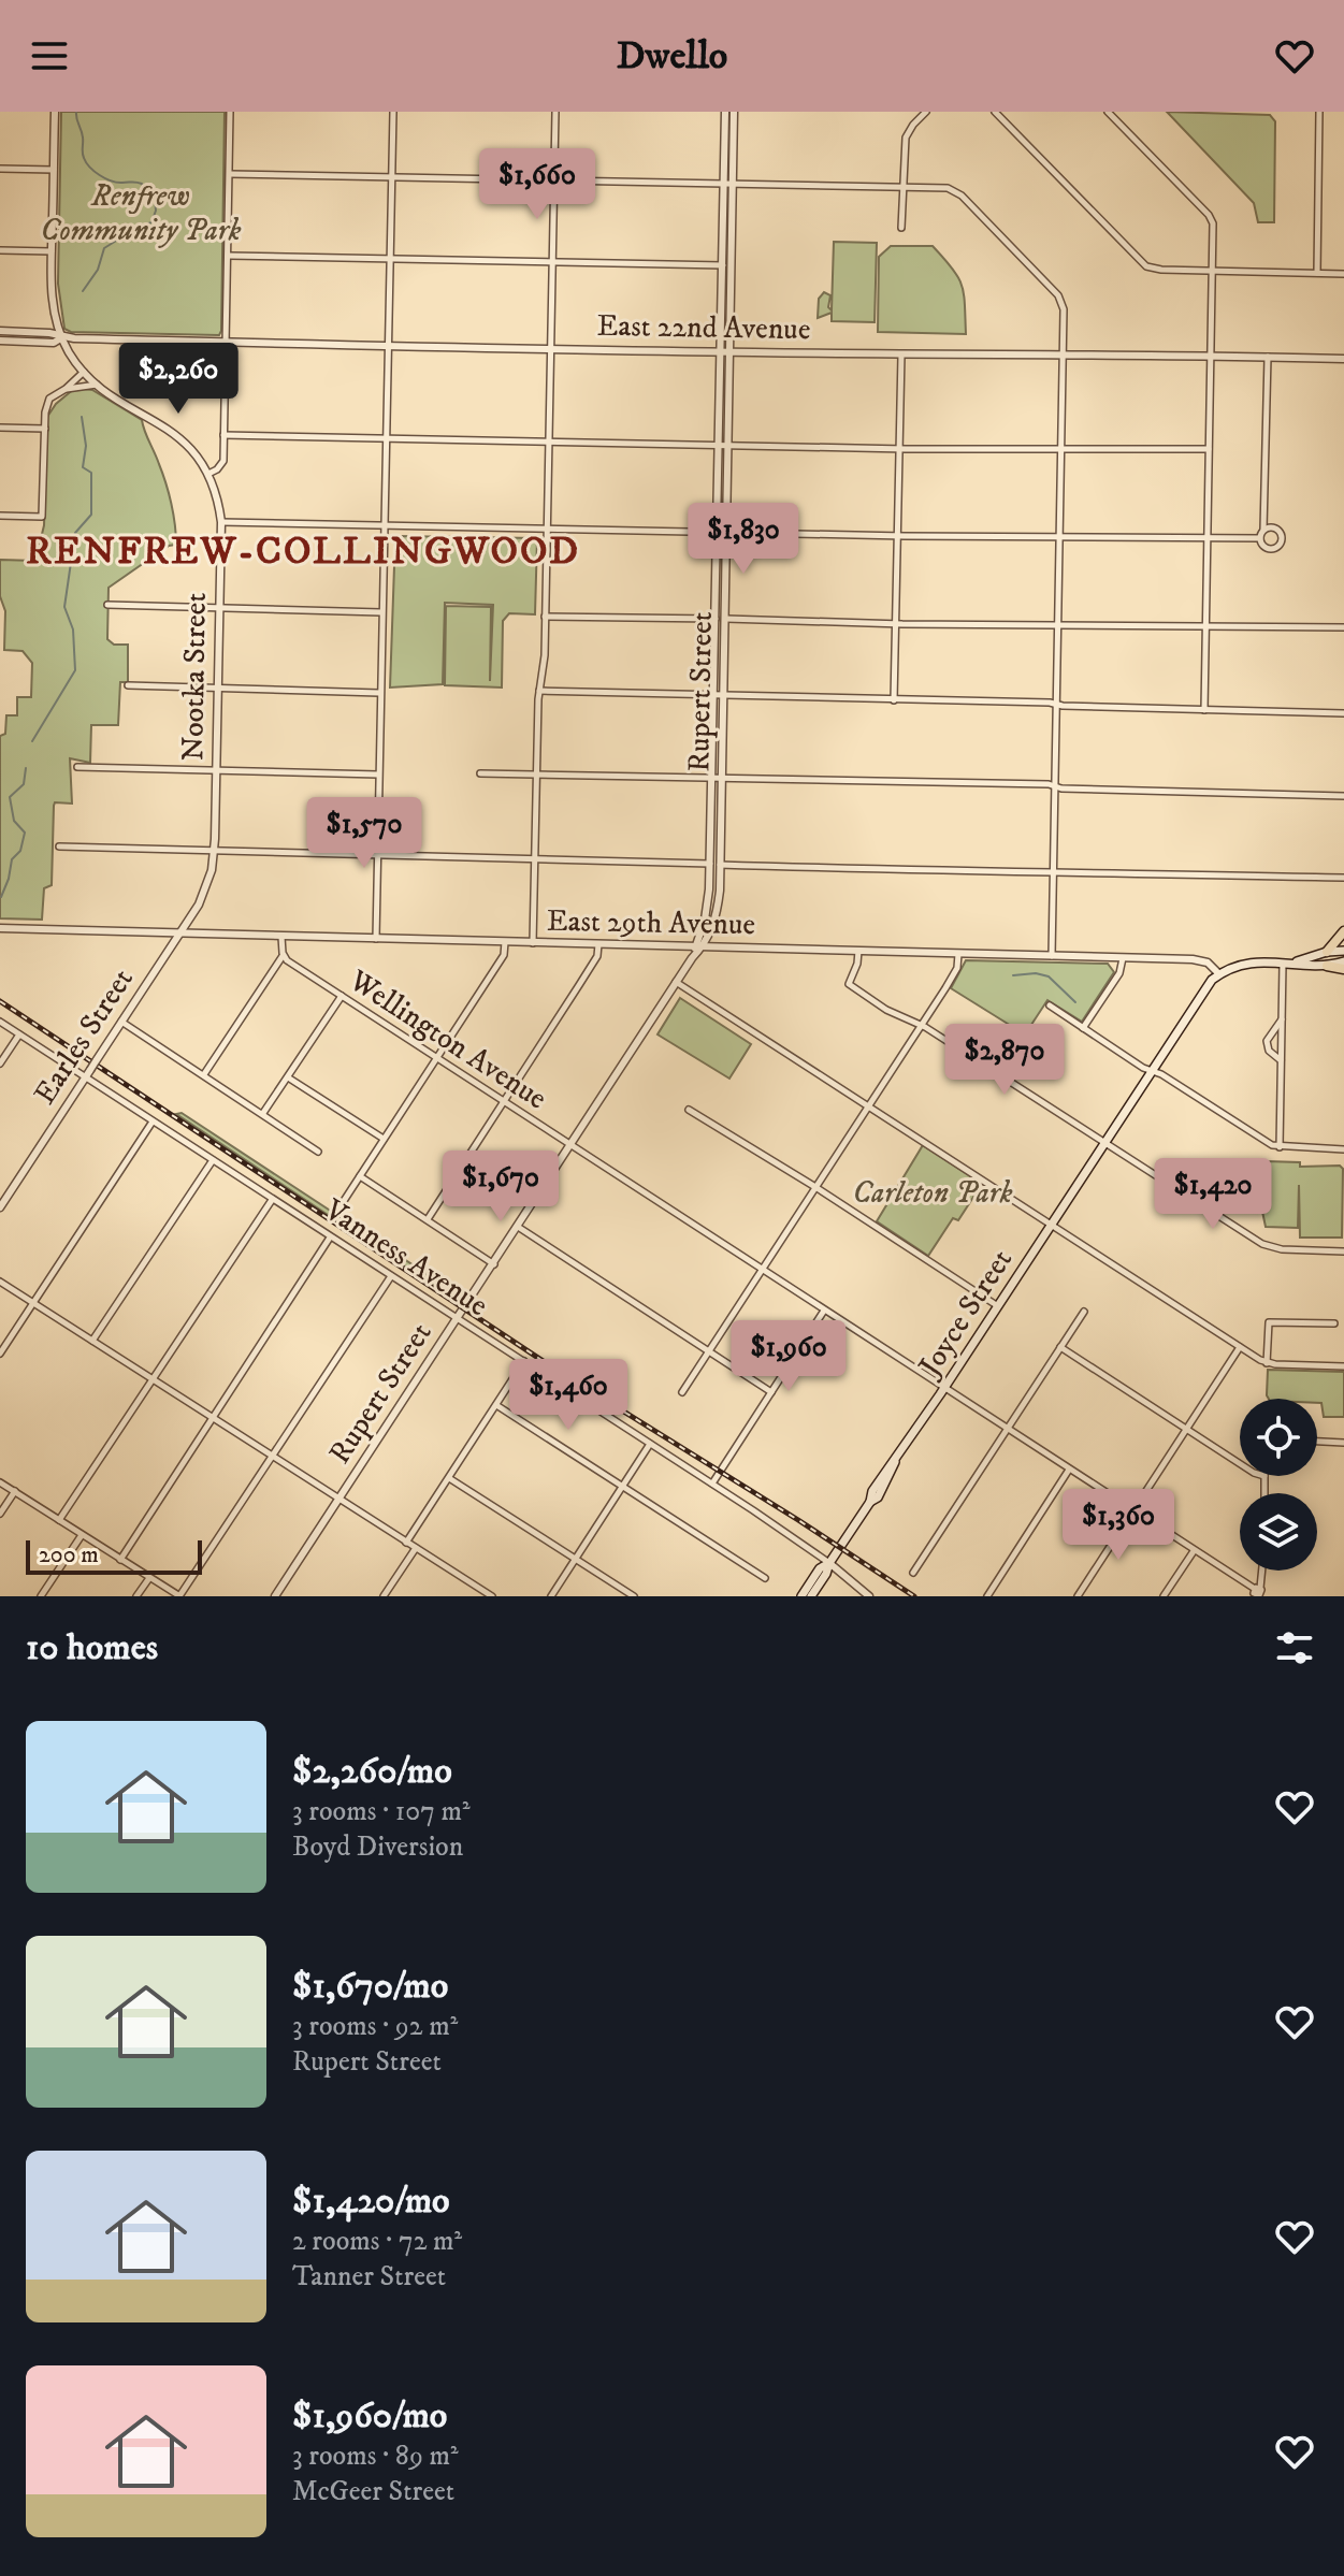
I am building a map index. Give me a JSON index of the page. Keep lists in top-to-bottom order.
{
  "streets": {
    "main road": ["Joyce Street"],
    "street": [
      "East 22nd Avenue",
      "Nootka Street",
      "Rupert Street",
      "East 29th Avenue",
      "Earles Street",
      "Wellington Avenue",
      "Vanness Avenue"
    ]
  },
  "crossings": [
    ["East 22nd Avenue", "Rupert Street"],
    ["Nootka Street", "East 29th Avenue"],
    ["Nootka Street", "Earles Street"],
    ["Rupert Street", "East 29th Avenue"],
    ["Rupert Street", "Wellington Avenue"],
    ["Rupert Street", "Vanness Avenue"],
    ["East 29th Avenue", "Earles Street"],
    ["East 29th Avenue", "Joyce Street"],
    ["Earles Street", "Vanness Avenue"],
    ["Wellington Avenue", "Joyce Street"],
    ["Vanness Avenue", "Joyce Street"]
  ],
  "districts": ["RENFREW-COLLINGWOOD"],
  "parks": ["Renfrew Community Park", "Carleton Park"],
  "scale_bar": "200 m",
  "page": {
    "header": "Dwello",
    "price": [
      "$1,660",
      "$2,260",
      "$1,830",
      "$1,570",
      "$2,870",
      "$1,670",
      "$1,420",
      "$1,960",
      "$1,460",
      "$1,360"
    ],
    "scale": "200 m",
    "heading": "10 homes",
    "list": [
      {
        "name": "$2,260/mo",
        "note": "3 rooms · 107 m² · Boyd Diversion"
      },
      {
        "name": "$1,670/mo",
        "note": "3 rooms · 92 m² · Rupert Street"
      },
      {
        "name": "$1,420/mo",
        "note": "2 rooms · 72 m² · Tanner Street"
      },
      {
        "name": "$1,960/mo",
        "note": "3 rooms · 89 m² · McGeer Street"
      }
    ]
  }
}
